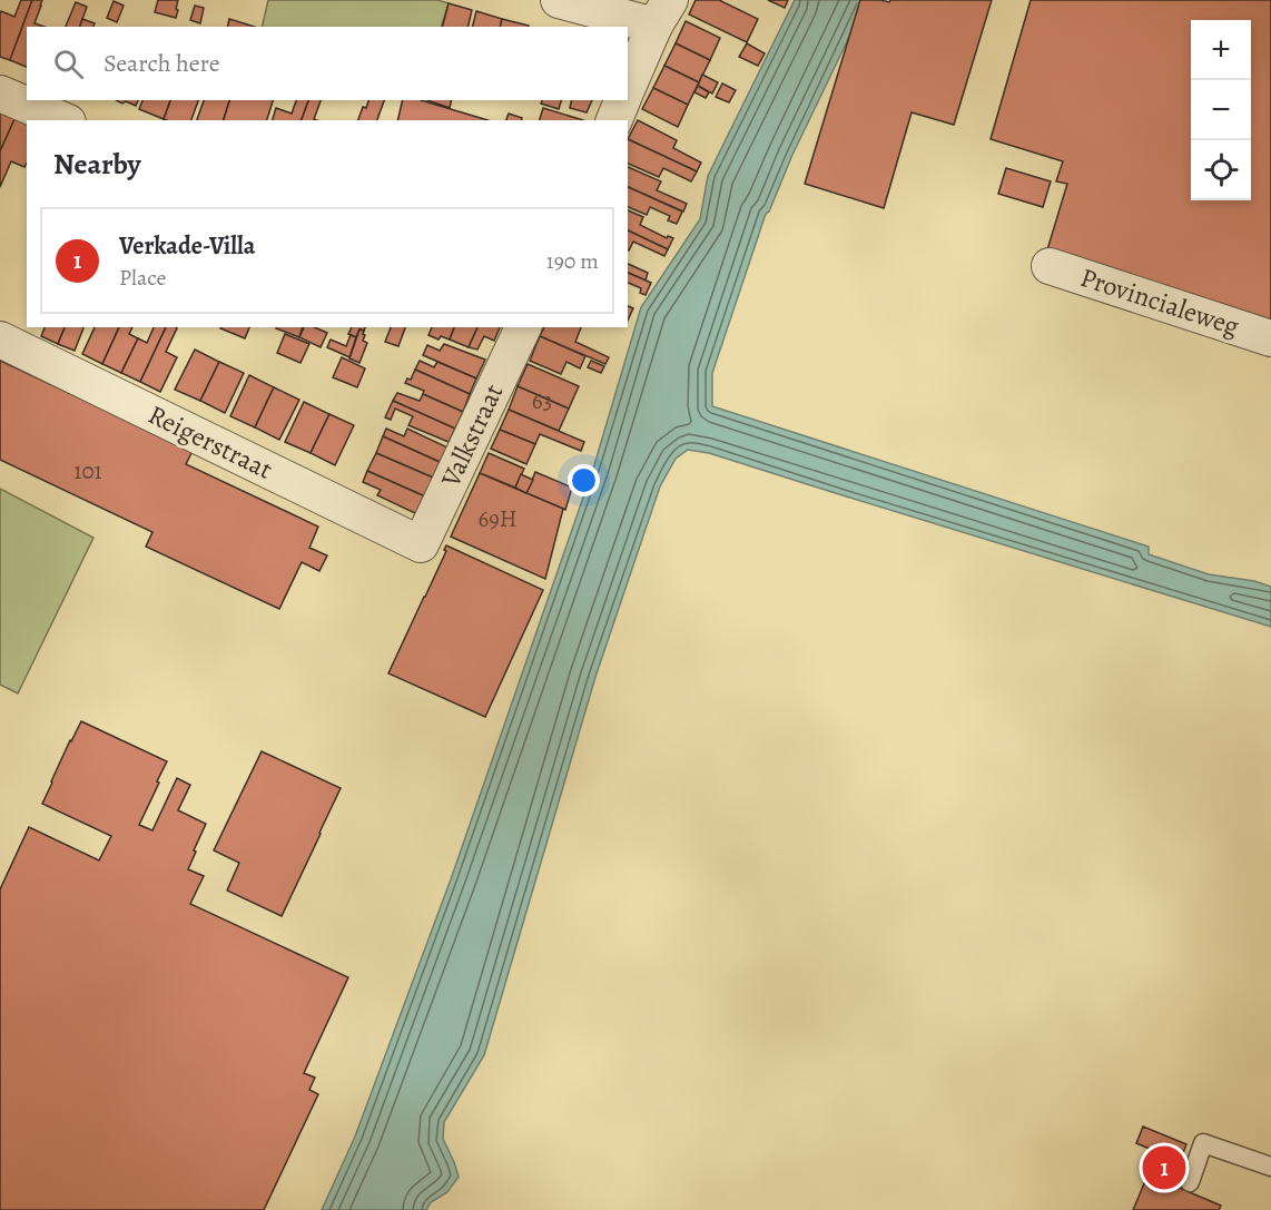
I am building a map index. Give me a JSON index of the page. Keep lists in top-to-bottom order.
{
  "streets": {
    "street": ["Provincialeweg", "Valkstraat", "Reigerstraat"]
  },
  "crossings": [
    ["Valkstraat", "Reigerstraat"]
  ],
  "house_numbers": ["63", "101", "69H"],
  "page": {
    "map_buttons": ["+", "−"],
    "search": "Search here",
    "heading": "Nearby",
    "list": [
      {
        "mark": "1",
        "name": "Verkade-Villa",
        "note": "Place",
        "value": "190 m"
      }
    ],
    "pins": "1"
  }
}
